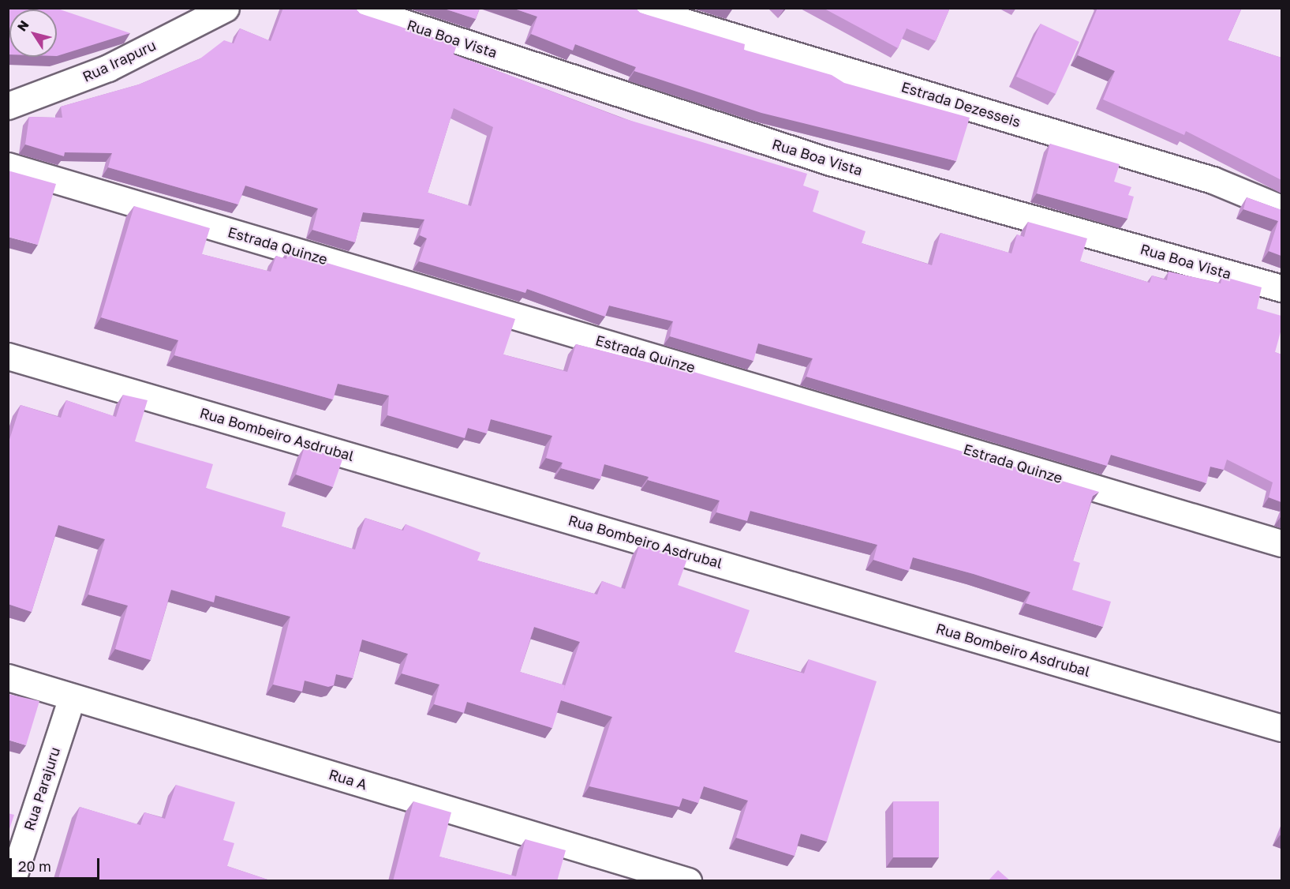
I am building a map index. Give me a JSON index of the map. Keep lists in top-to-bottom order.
{
  "streets": {
    "street": [
      "Rua Boa Vista",
      "Rua Irapuru",
      "Estrada Dezesseis",
      "Estrada Quinze",
      "Rua Bombeiro Asdrubal",
      "Rua A",
      "Rua Parajuru"
    ]
  },
  "crossings": [
    ["Rua A", "Rua Parajuru"]
  ],
  "scale_bar": "20 m",
  "north": "top left"
}
